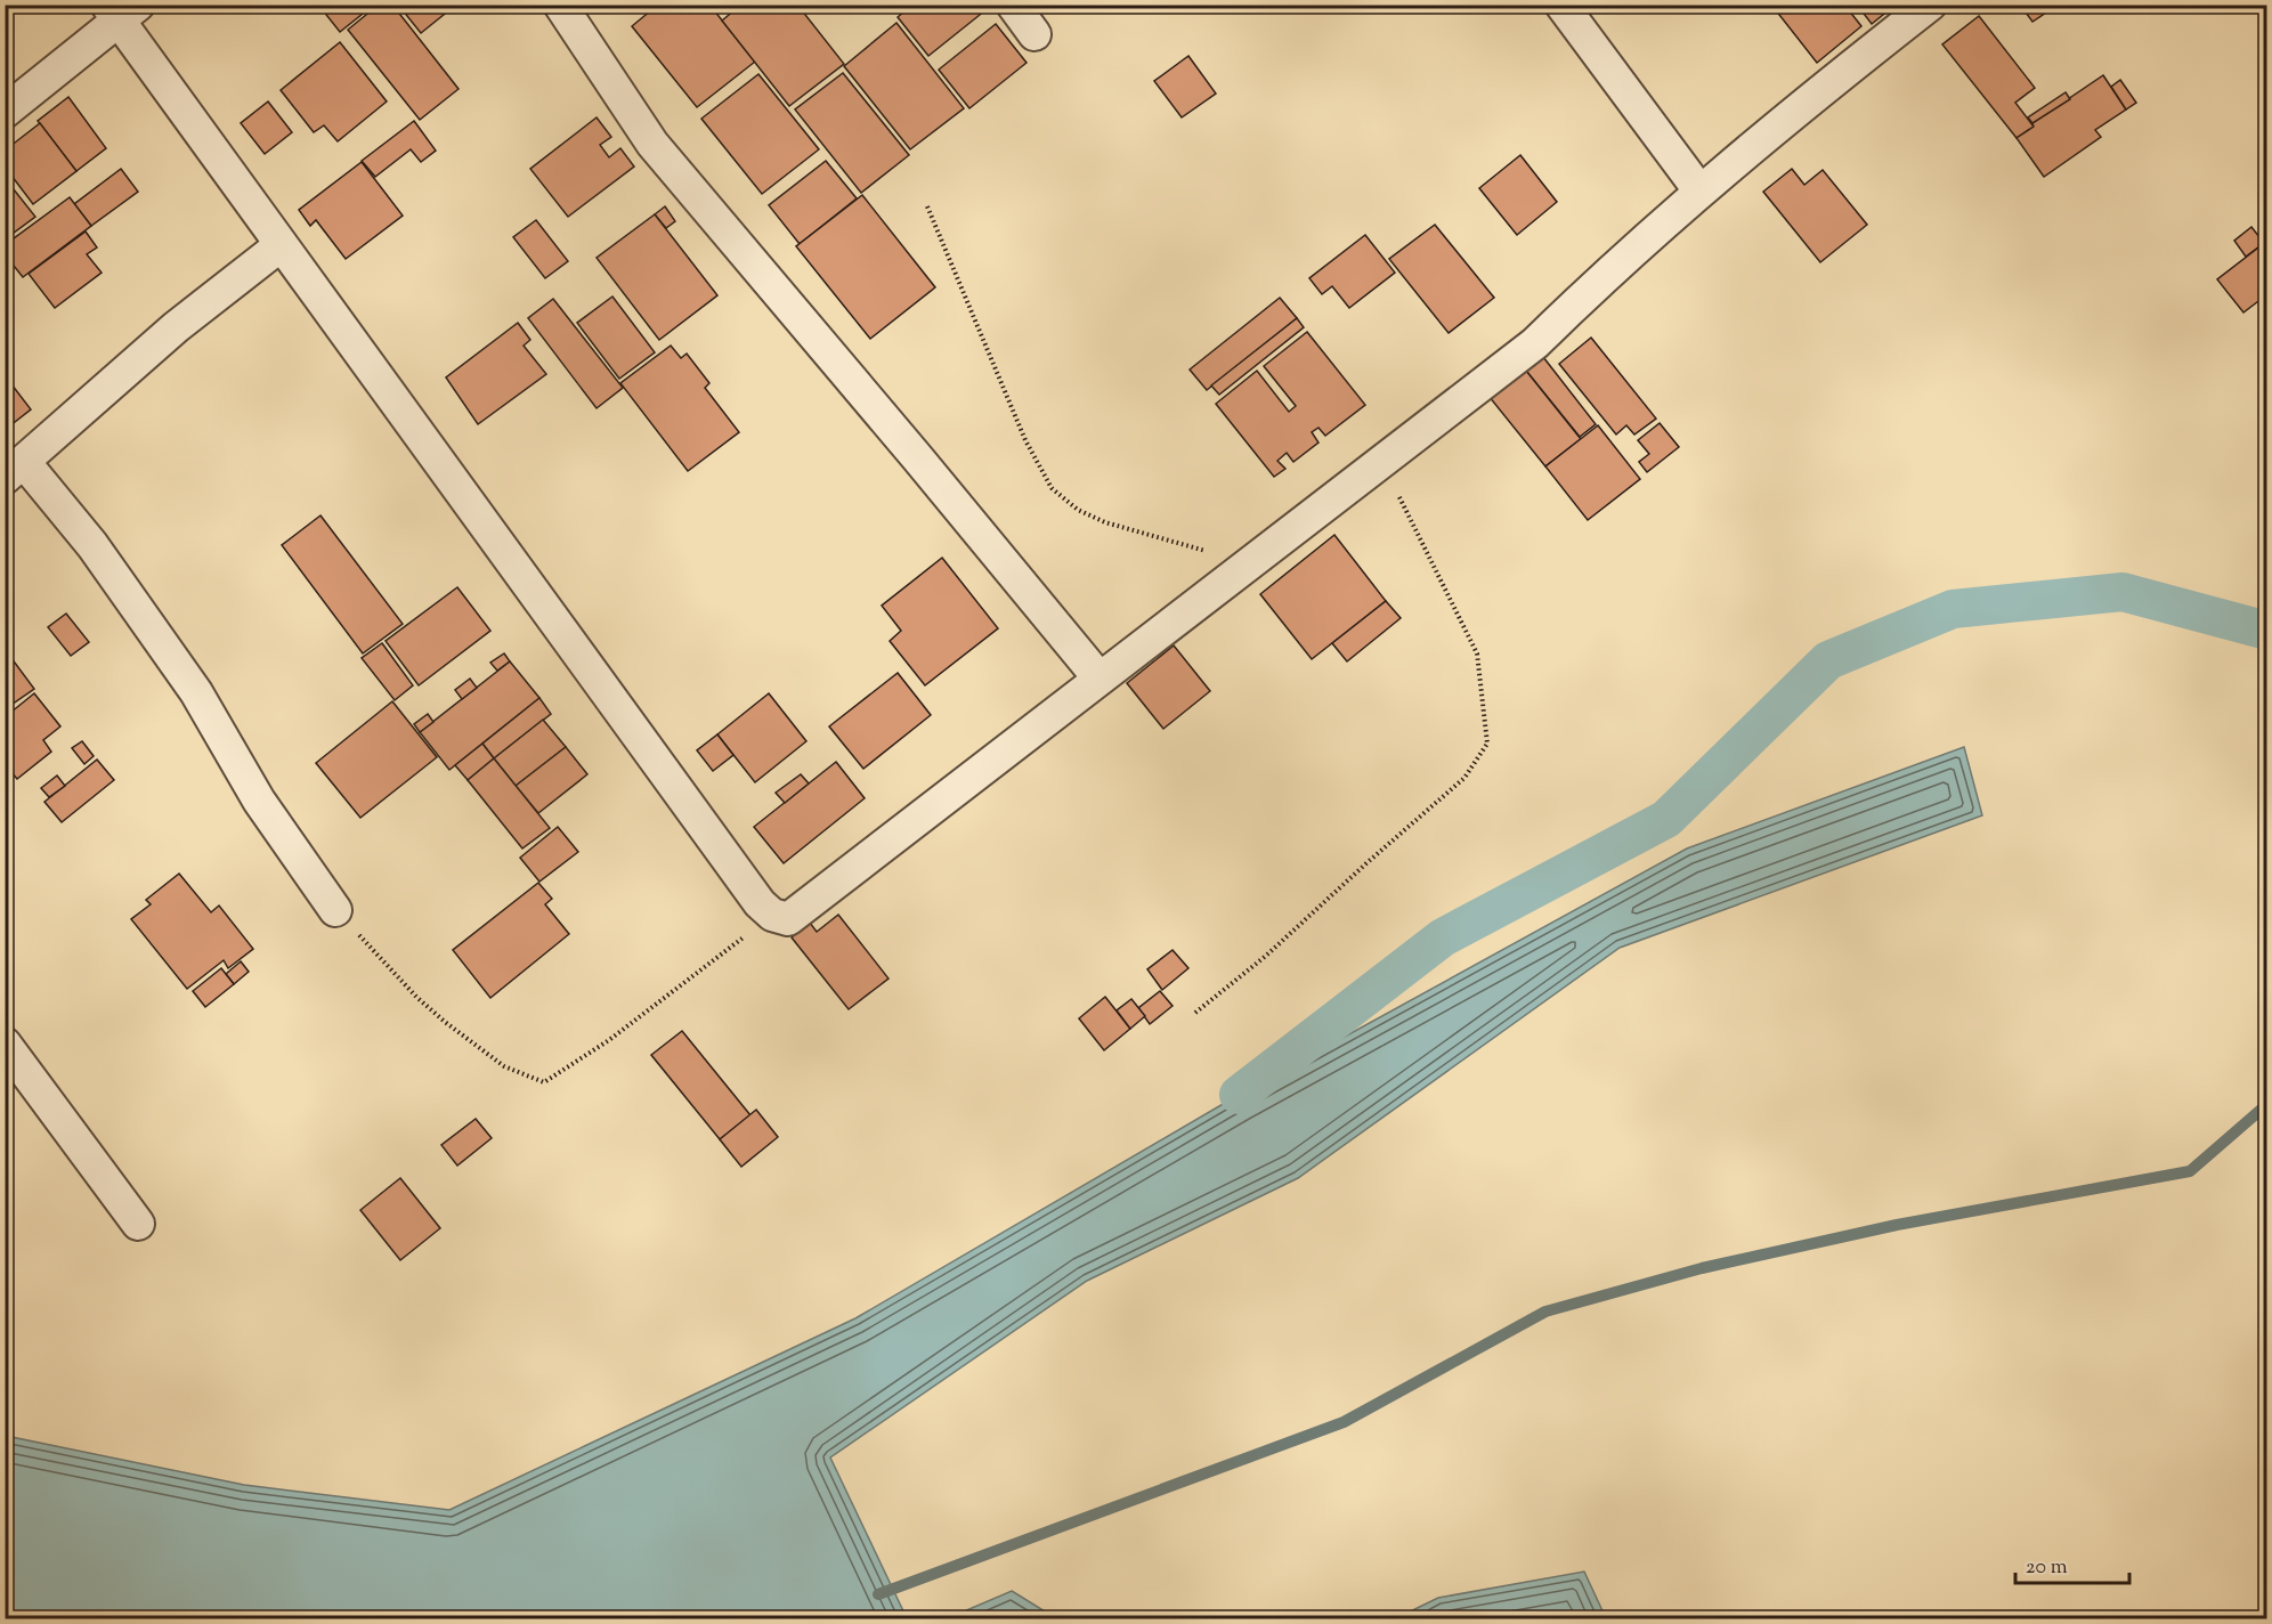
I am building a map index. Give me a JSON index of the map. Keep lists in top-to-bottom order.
{
  "scale_bar": "20 m"
}
